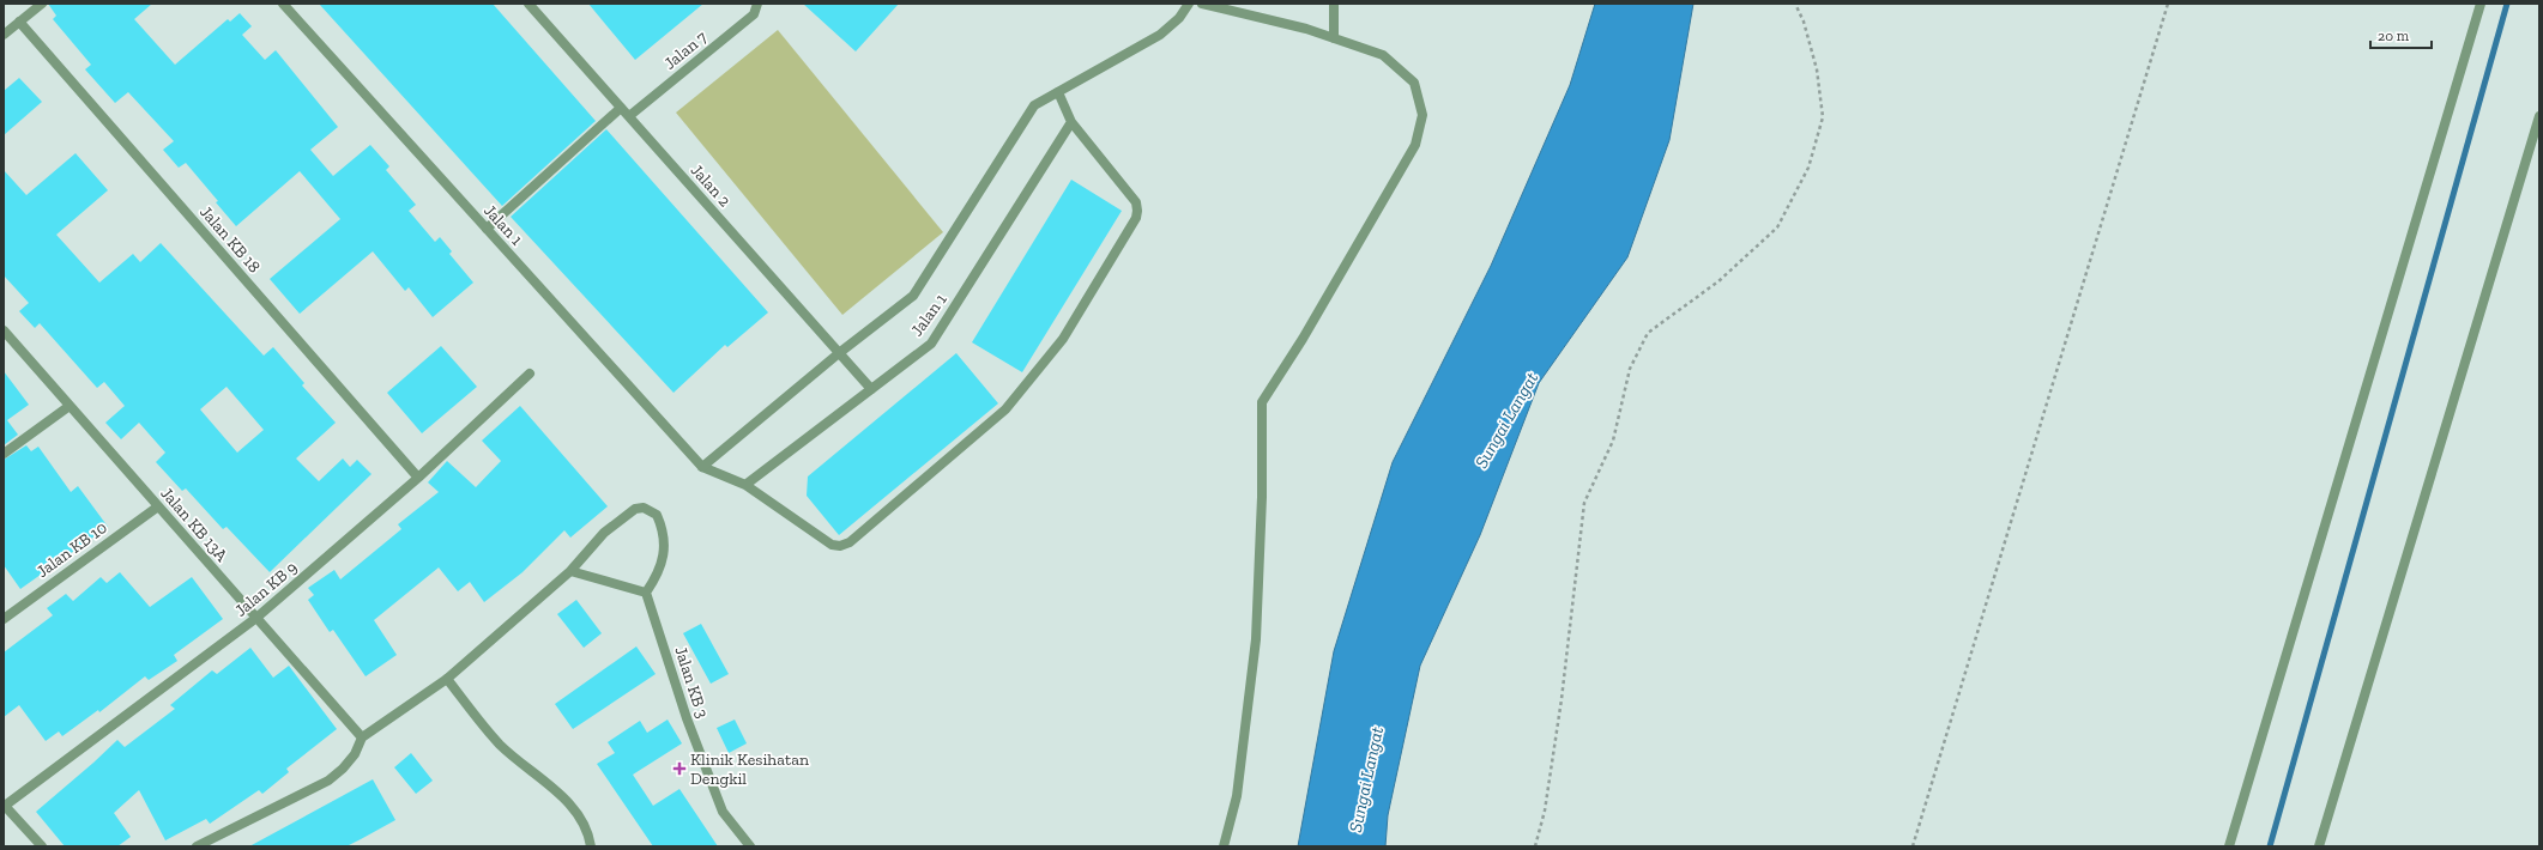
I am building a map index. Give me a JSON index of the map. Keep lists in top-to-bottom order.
{
  "streets": {
    "street": [
      "Jalan 7",
      "Jalan 2",
      "Jalan 1",
      "Jalan KB 18",
      "Jalan KB 13A",
      "Jalan KB 10",
      "Jalan KB 9",
      "Jalan KB 3"
    ]
  },
  "crossings": [
    ["Jalan 7", "Jalan 2"],
    ["Jalan 2", "Jalan 1"],
    ["Jalan KB 18", "Jalan KB 9"],
    ["Jalan KB 13A", "Jalan KB 10"],
    ["Jalan KB 13A", "Jalan KB 9"]
  ],
  "water": ["Sungai Langat"],
  "places": {
    "health": ["Klinik Kesihatan Dengkil"]
  },
  "scale_bar": "20 m"
}
